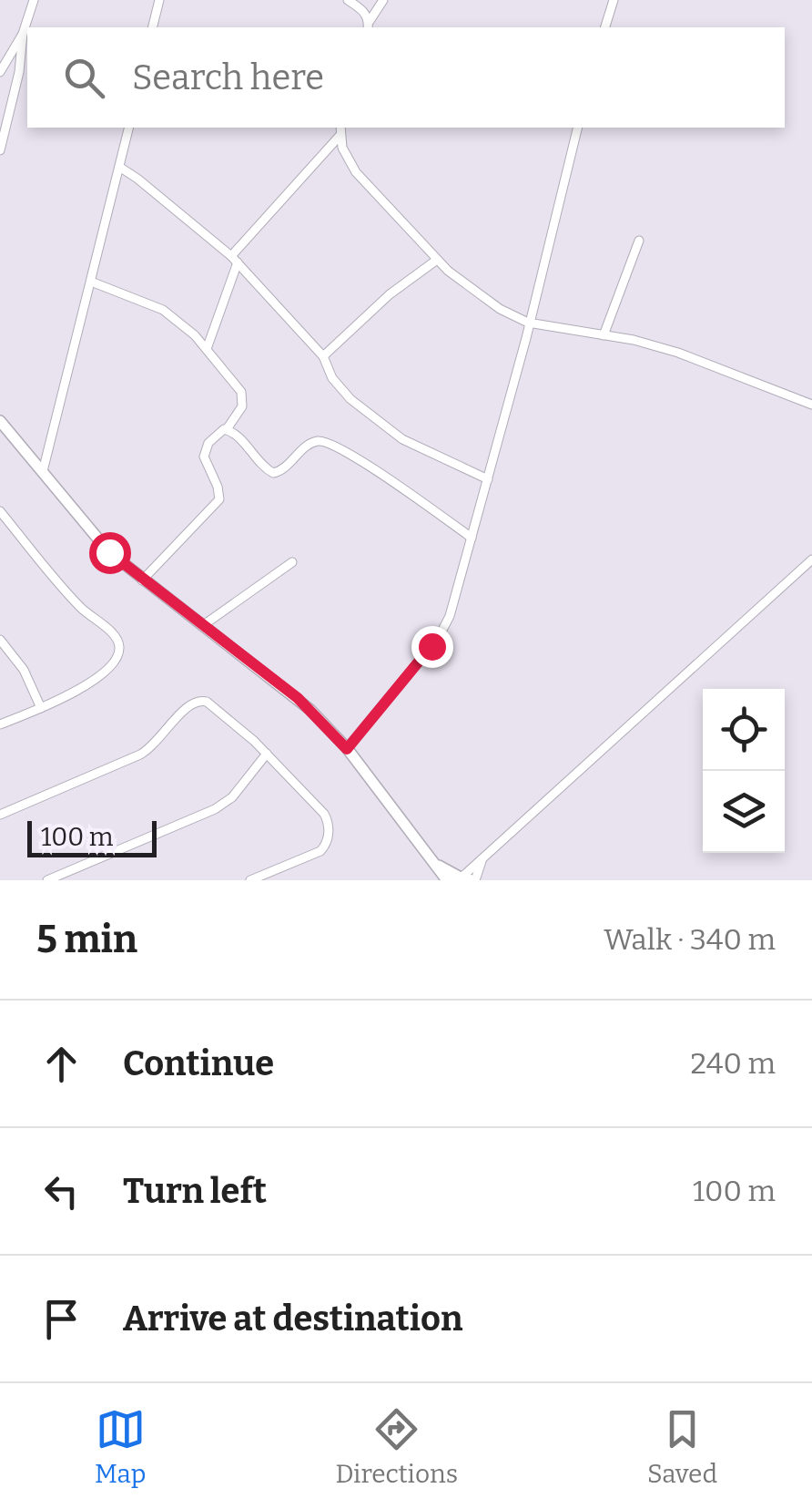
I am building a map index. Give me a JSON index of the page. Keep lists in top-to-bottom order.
{
  "scale_bar": "100 m",
  "page": {
    "search": "Search here",
    "scale": "100 m",
    "heading": ["5 min", "Walk · 340 m"],
    "list": [
      ["Continue", "240 m"],
      ["Turn left", "100 m"],
      "Arrive at destination"
    ],
    "nav": ["Map", "Directions", "Saved"]
  }
}
